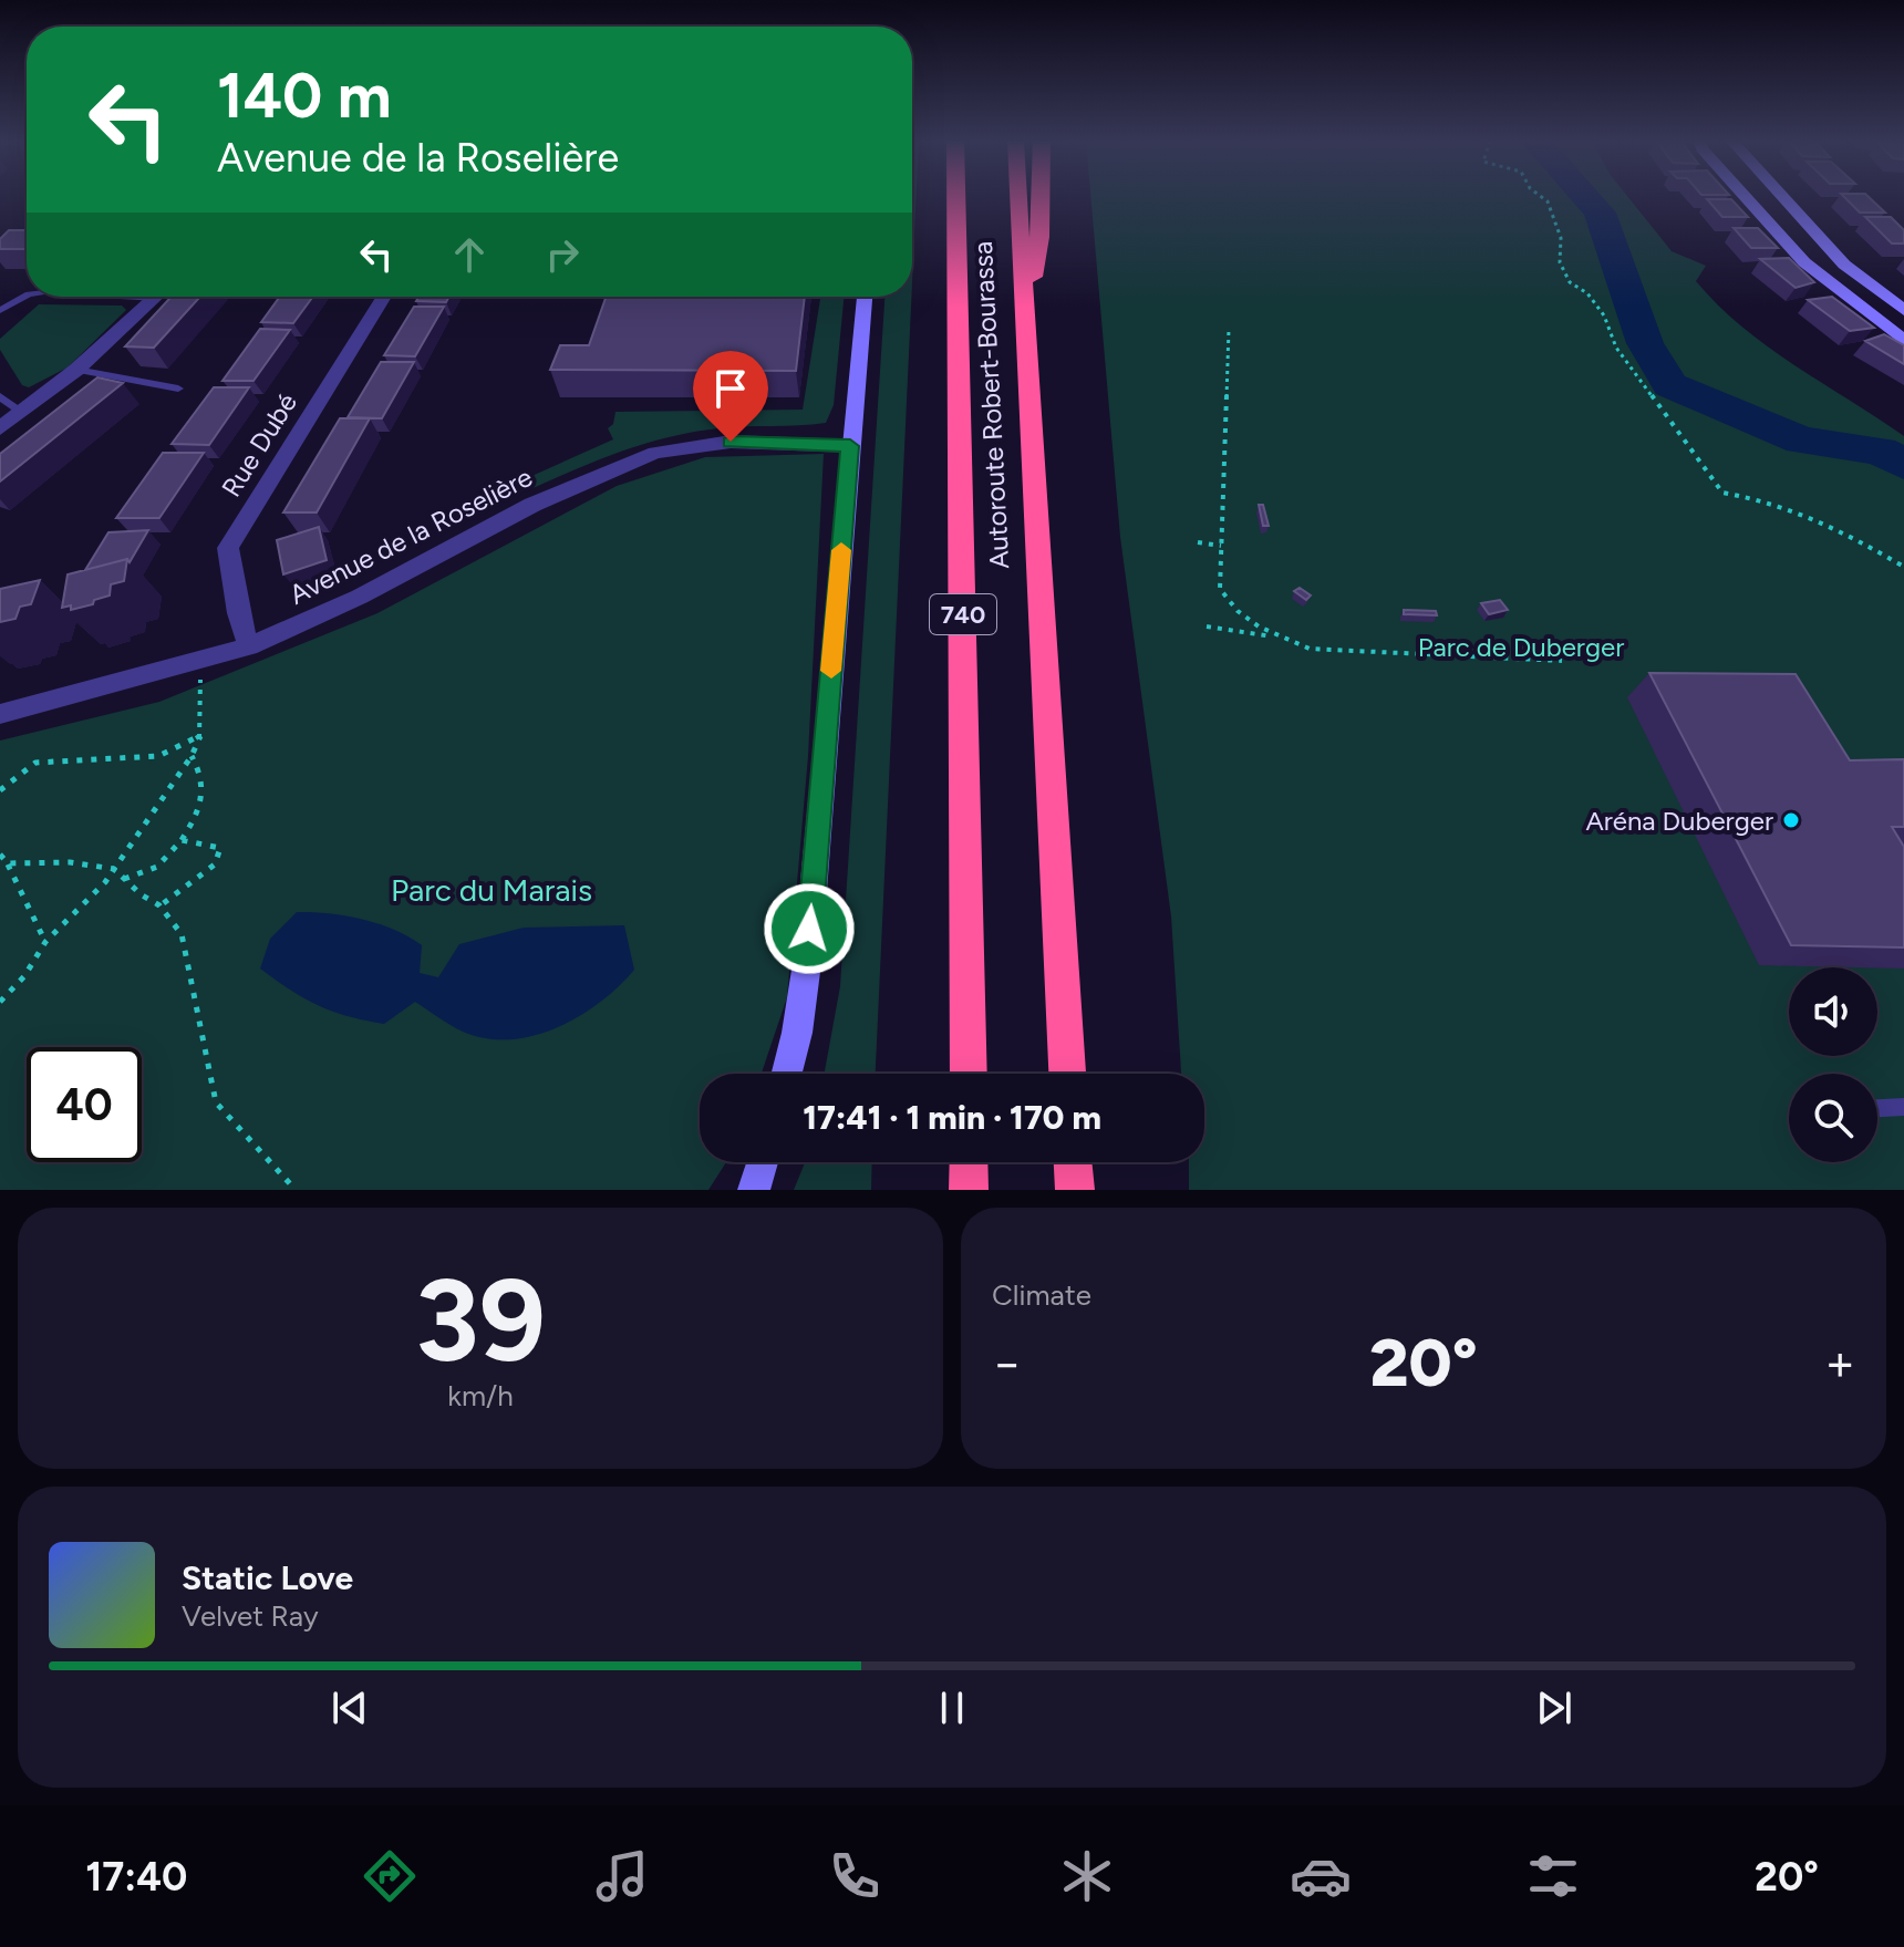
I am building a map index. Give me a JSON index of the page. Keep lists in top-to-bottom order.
{
  "streets": {
    "highway": ["Autoroute Robert-Bourassa", "740"],
    "street": ["Rue Dubé", "Avenue de la Roselière"]
  },
  "crossings": [
    ["Rue Dubé", "Avenue de la Roselière"]
  ],
  "parks": ["Parc de Duberger", "Parc du Marais"],
  "places": ["Aréna Duberger"],
  "page": {
    "turn": ["140 m", "Avenue de la Roselière"],
    "limit": "40",
    "trip": "17:41 · 1 min · 170 m",
    "tile": [
      ["39", "km/h"],
      "Climate"
    ],
    "heat": ["−", "20°", "+"],
    "song": ["Static Love", "Velvet Ray"],
    "tabs": ["17:40", "20°"]
  }
}
